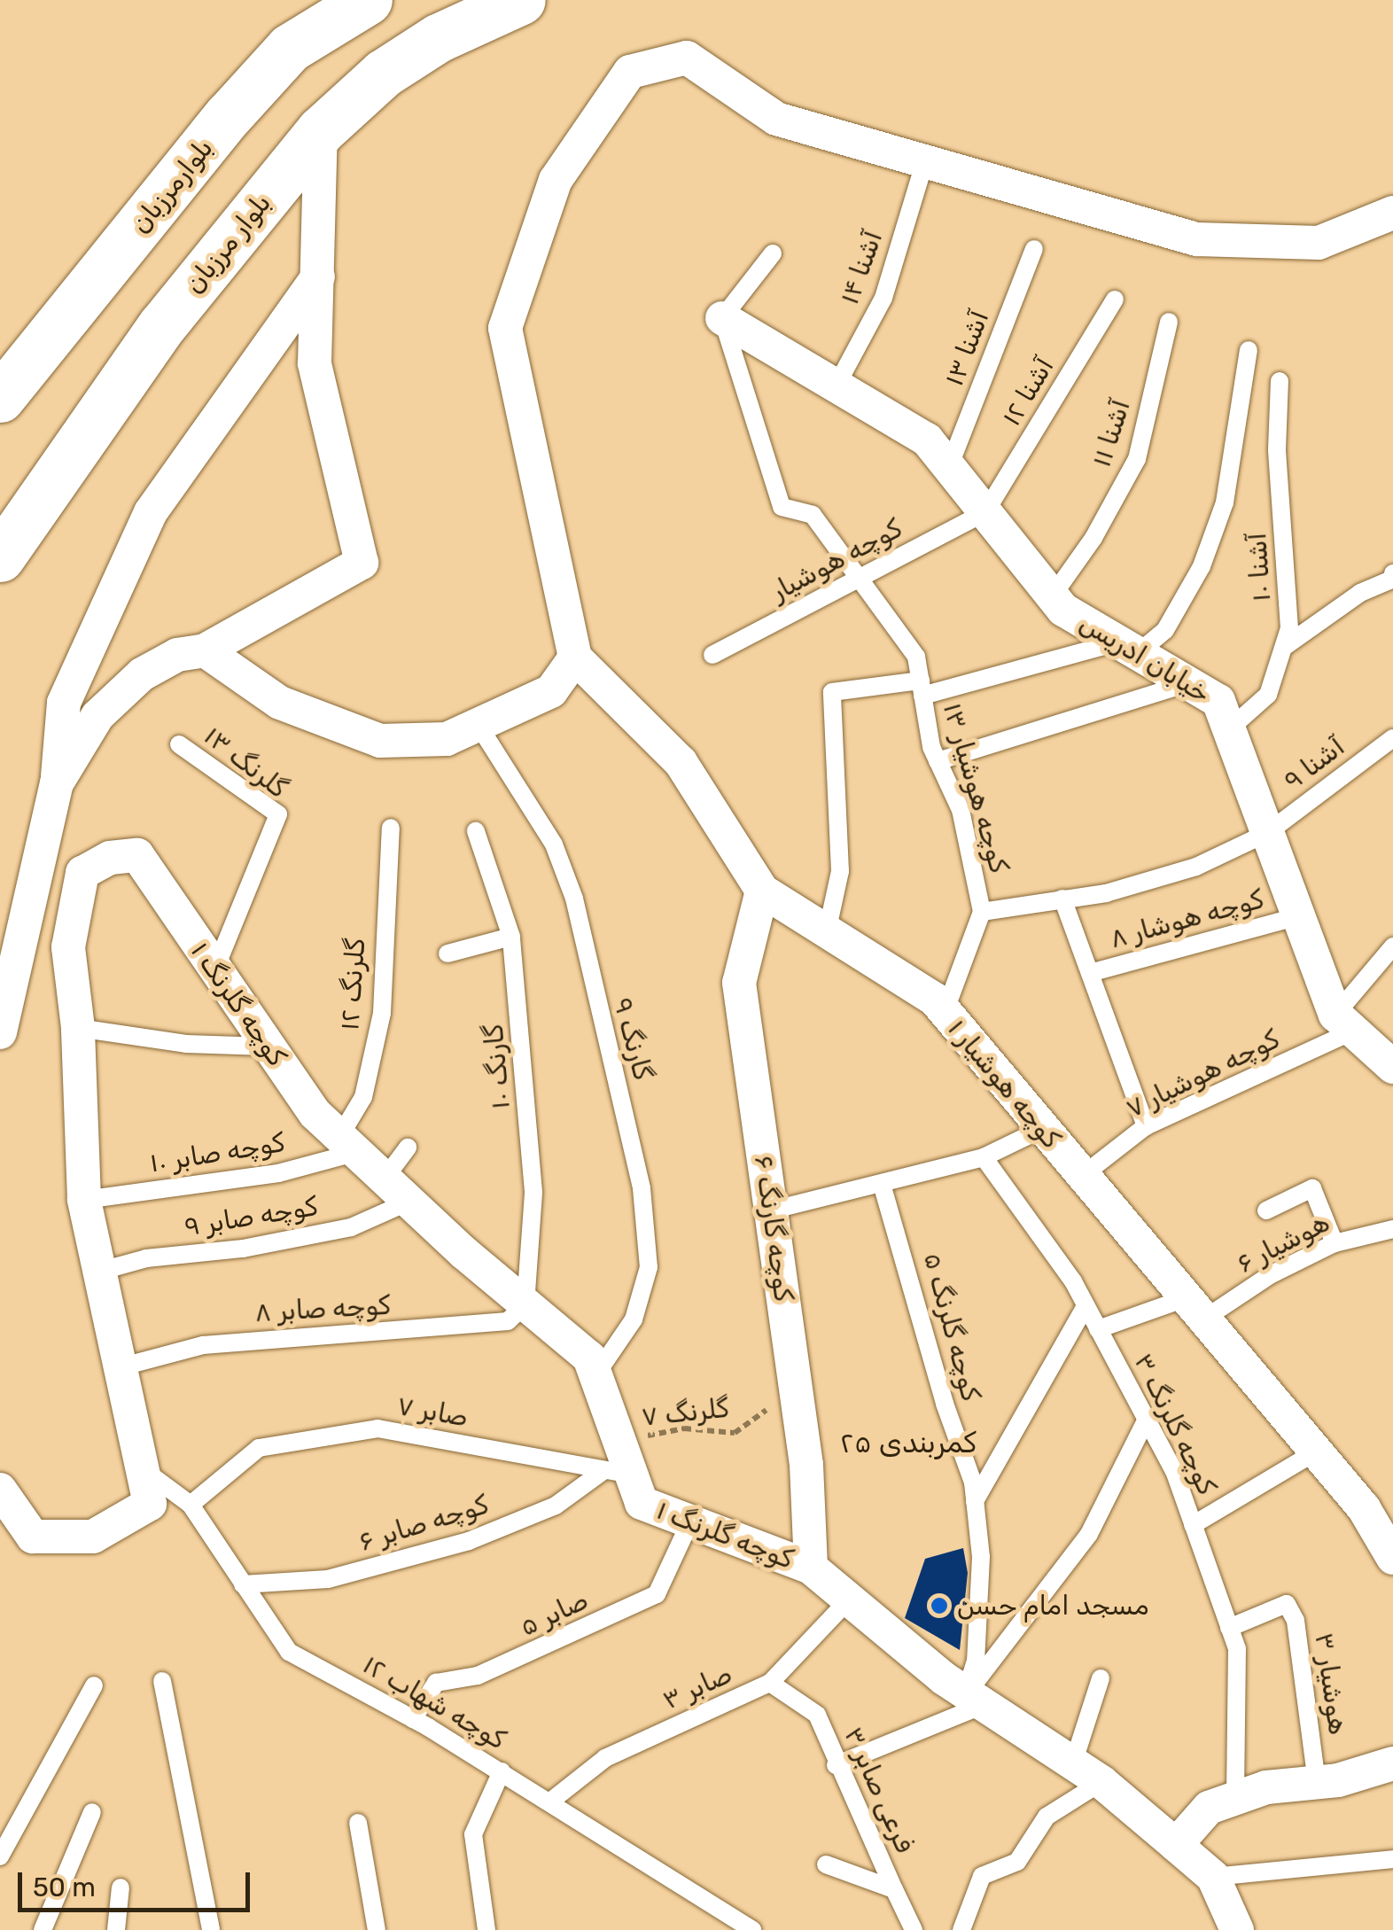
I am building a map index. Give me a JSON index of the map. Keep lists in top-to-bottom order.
{
  "streets": {
    "main road": ["بلوارمرزبان", "بلوار مرزبان"],
    "street": [
      "خیابان ادریس",
      "کوچه گلرنگ ۱",
      "کوچه هوشیار ۱",
      "کوچه گارنگ ۶"
    ],
    "lane": [
      "آشنا ۱۴",
      "آشنا ۱۳",
      "آشنا ۱۲",
      "آشنا ۱۱",
      "کوچه هوشیار",
      "آشنا ۱۰",
      "گلرنگ ۱۳",
      "آشنا ۹",
      "کوچه هوشیار ۱۳",
      "کوچه هوشار ۸",
      "گلرنگ ۱۲",
      "گارنگ ۹",
      "گارنگ ۱۰",
      "کوچه هوشیار ۷",
      "کوچه صابر ۱۰",
      "کوچه صابر ۹",
      "هوشیار ۶",
      "کوچه صابر ۸",
      "کوچه گلرنگ ۵",
      "صابر ۷",
      "کوچه گلرنگ ۳",
      "کوچه صابر ۶",
      "صابر ۵",
      "هوشیار ۳",
      "صابر ۳",
      "کوچه شهاب ۱۲",
      "فرعی صابر ۳"
    ],
    "path": ["گلرنگ ۷"]
  },
  "crossings": [
    ["آشنا ۱۴", "خیابان ادریس"],
    ["آشنا ۱۳", "خیابان ادریس"],
    ["آشنا ۱۲", "کوچه هوشیار"],
    ["آشنا ۱۲", "خیابان ادریس"],
    ["آشنا ۱۱", "خیابان ادریس"],
    ["کوچه هوشیار", "خیابان ادریس"],
    ["کوچه هوشیار", "کوچه هوشیار ۱۳"],
    ["آشنا ۱۰", "خیابان ادریس"],
    ["خیابان ادریس", "آشنا ۹"],
    ["خیابان ادریس", "کوچه هوشیار ۱۳"],
    ["خیابان ادریس", "کوچه هوشار ۸"],
    ["خیابان ادریس", "کوچه هوشیار ۷"],
    ["گلرنگ ۱۳", "کوچه گلرنگ ۱"],
    ["آشنا ۹", "کوچه هوشیار ۱۳"],
    ["کوچه هوشیار ۱۳", "کوچه هوشیار ۱"],
    ["گلرنگ ۱۲", "کوچه گلرنگ ۱"],
    ["گلرنگ ۱۲", "کوچه صابر ۱۰"],
    ["کوچه گلرنگ ۱", "گارنگ ۹"],
    ["کوچه گلرنگ ۱", "گارنگ ۱۰"],
    ["کوچه گلرنگ ۱", "کوچه صابر ۱۰"],
    ["کوچه گلرنگ ۱", "کوچه صابر ۹"],
    ["کوچه گلرنگ ۱", "کوچه گارنگ ۶"],
    ["کوچه گلرنگ ۱", "کوچه صابر ۸"],
    ["کوچه گلرنگ ۱", "کوچه گلرنگ ۵"],
    ["کوچه گلرنگ ۱", "صابر ۷"],
    ["کوچه گلرنگ ۱", "گلرنگ ۷"],
    ["کوچه گلرنگ ۱", "کوچه صابر ۶"],
    ["کوچه گلرنگ ۱", "صابر ۵"],
    ["کوچه گلرنگ ۱", "صابر ۳"],
    ["گارنگ ۱۰", "کوچه صابر ۸"],
    ["کوچه هوشیار ۷", "کوچه هوشیار ۱"],
    ["کوچه هوشیار ۱", "کوچه گارنگ ۶"],
    ["کوچه هوشیار ۱", "هوشیار ۶"],
    ["کوچه گارنگ ۶", "گلرنگ ۷"],
    ["هوشیار ۶", "کوچه گلرنگ ۳"],
    ["صابر ۷", "گلرنگ ۷"],
    ["صابر ۷", "کوچه صابر ۶"],
    ["صابر ۷", "کوچه شهاب ۱۲"],
    ["گلرنگ ۷", "کوچه صابر ۶"],
    ["کوچه گلرنگ ۳", "هوشیار ۳"],
    ["کوچه صابر ۶", "کوچه شهاب ۱۲"],
    ["صابر ۵", "کوچه شهاب ۱۲"],
    ["صابر ۳", "کوچه شهاب ۱۲"],
    ["صابر ۳", "فرعی صابر ۳"]
  ],
  "districts": ["کمربندی ۲۵"],
  "places": ["مسجد امام حسن"],
  "scale_bar": "50 m"
}
